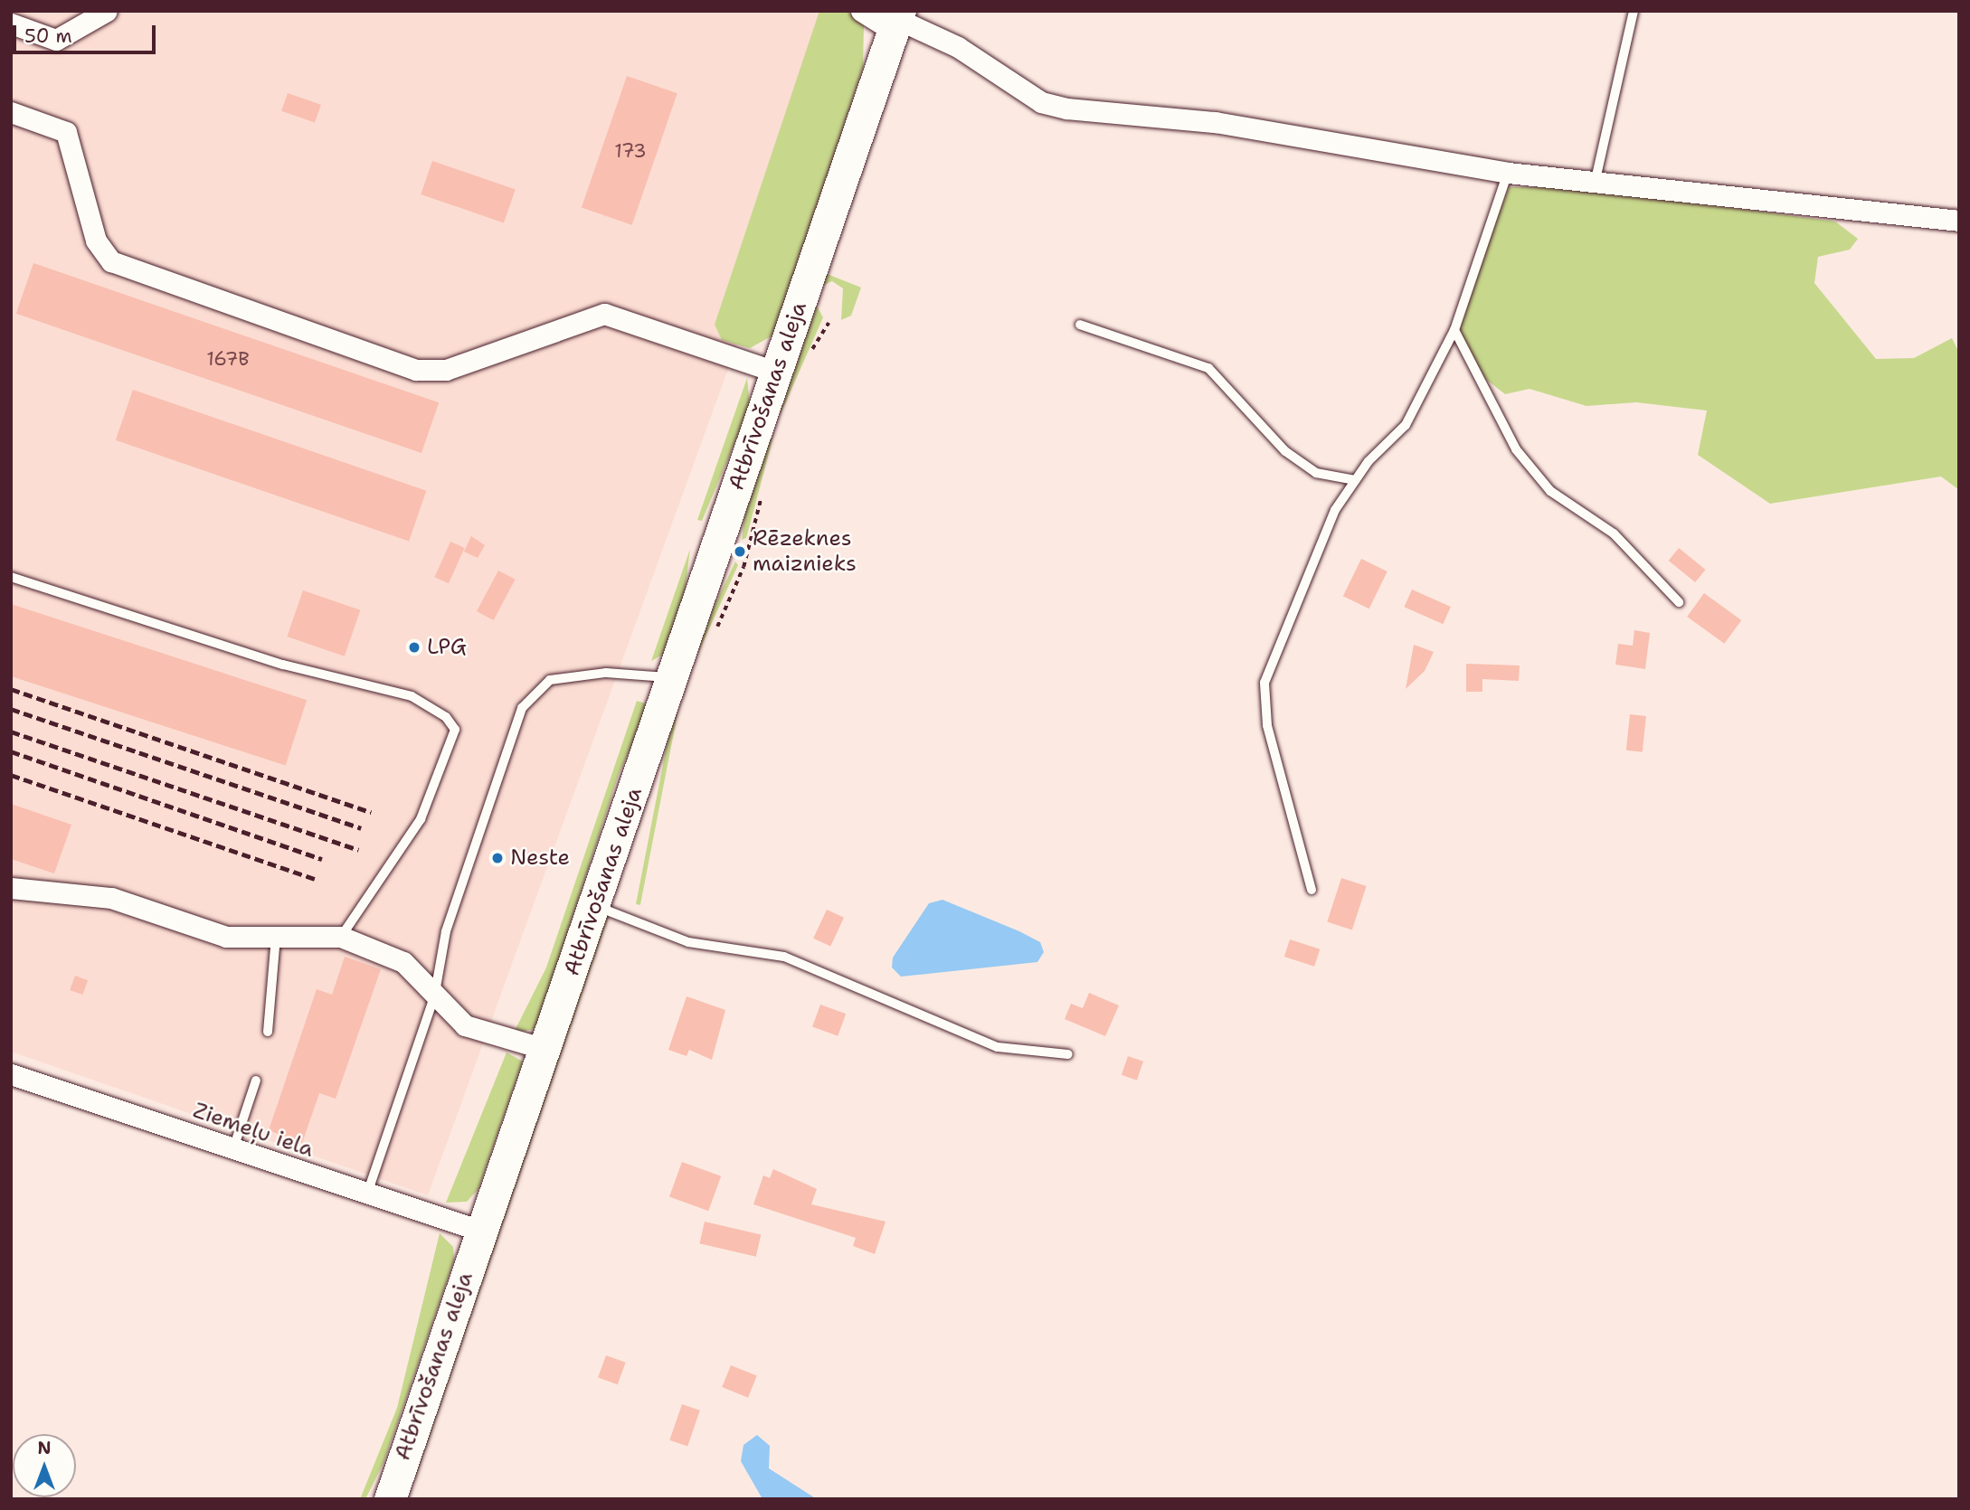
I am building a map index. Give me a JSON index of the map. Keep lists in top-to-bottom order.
{
  "streets": {
    "main road": ["Atbrīvošanas aleja"],
    "street": ["Ziemeļu iela"]
  },
  "crossings": [
    ["Atbrīvošanas aleja", "Ziemeļu iela"]
  ],
  "places": ["Rēzeknes maiznieks", "LPG", "Neste"],
  "house_numbers": ["173", "167B"],
  "scale_bar": "50 m",
  "north": "top"
}
